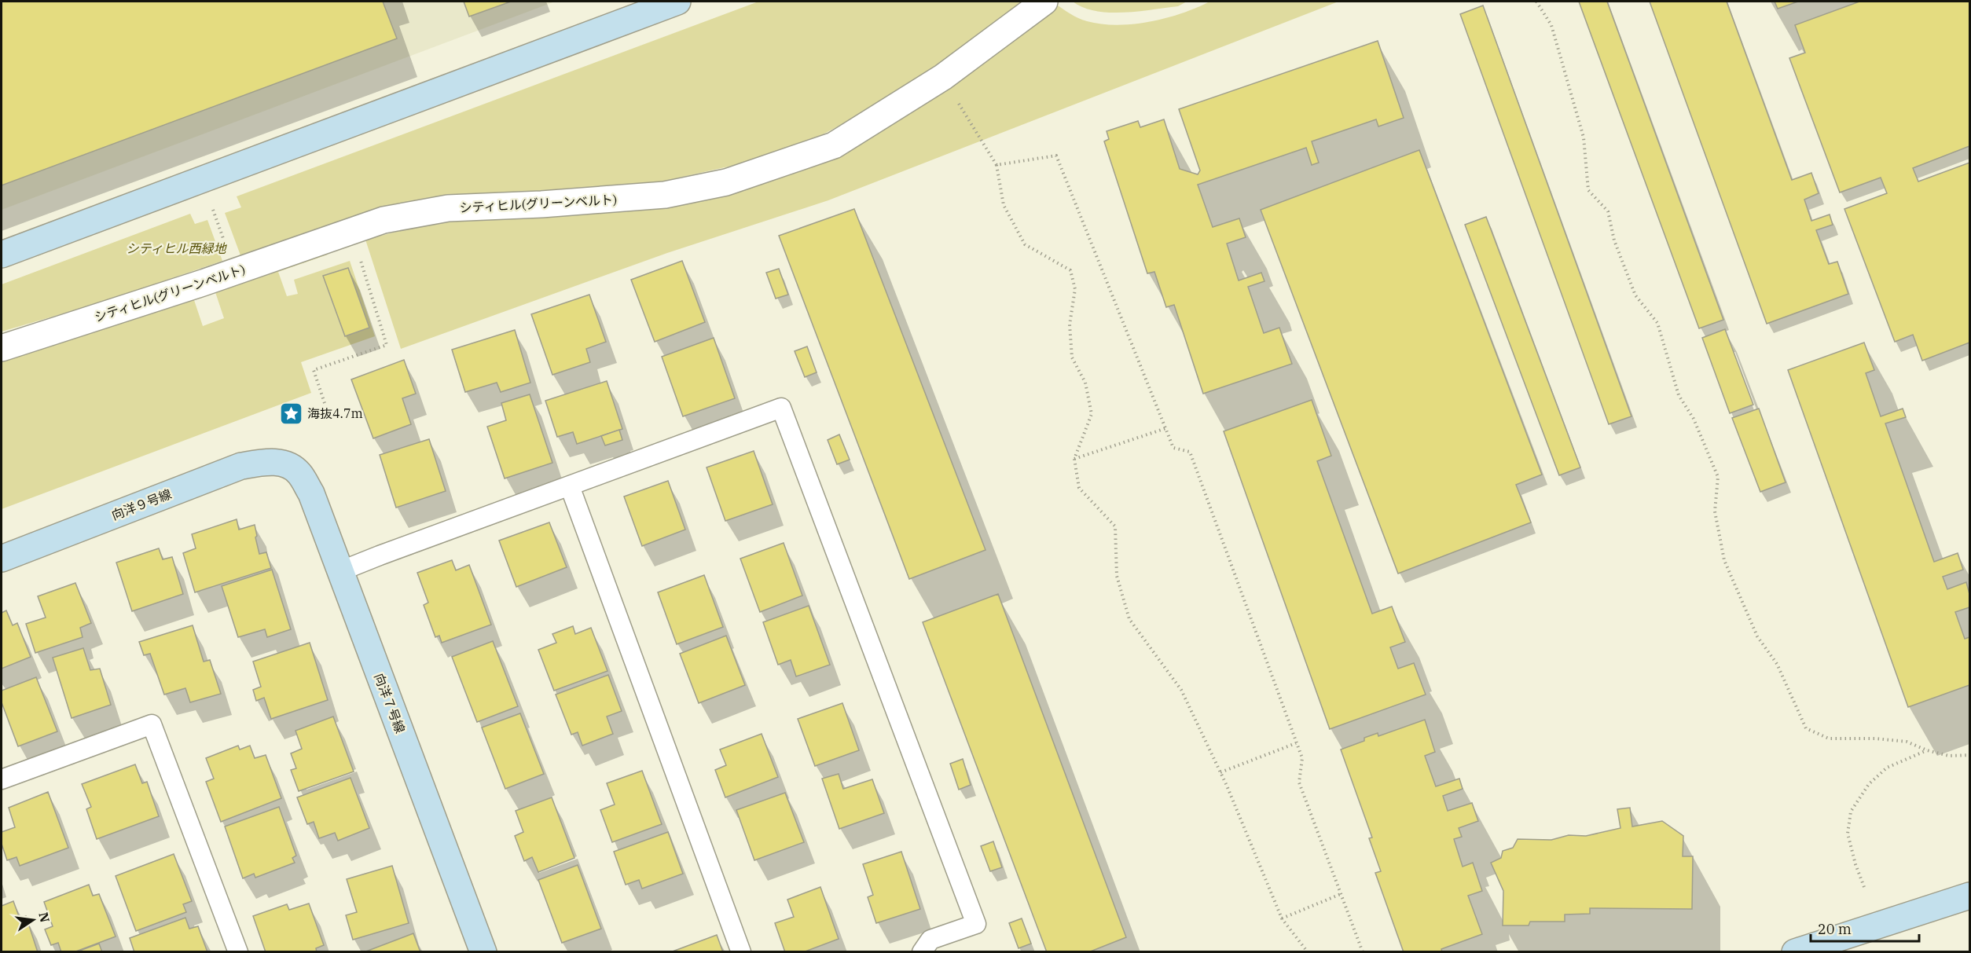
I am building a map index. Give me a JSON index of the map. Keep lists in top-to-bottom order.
{
  "streets": {
    "street": ["シティヒル(グリーンベルト)", "向洋９号線", "向洋７号線"]
  },
  "crossings": [
    ["向洋９号線", "向洋７号線"]
  ],
  "parks": ["シティヒル西緑地"],
  "places": {
    "place": ["海抜4.7m"]
  },
  "scale_bar": "20 m",
  "north": "right"
}
